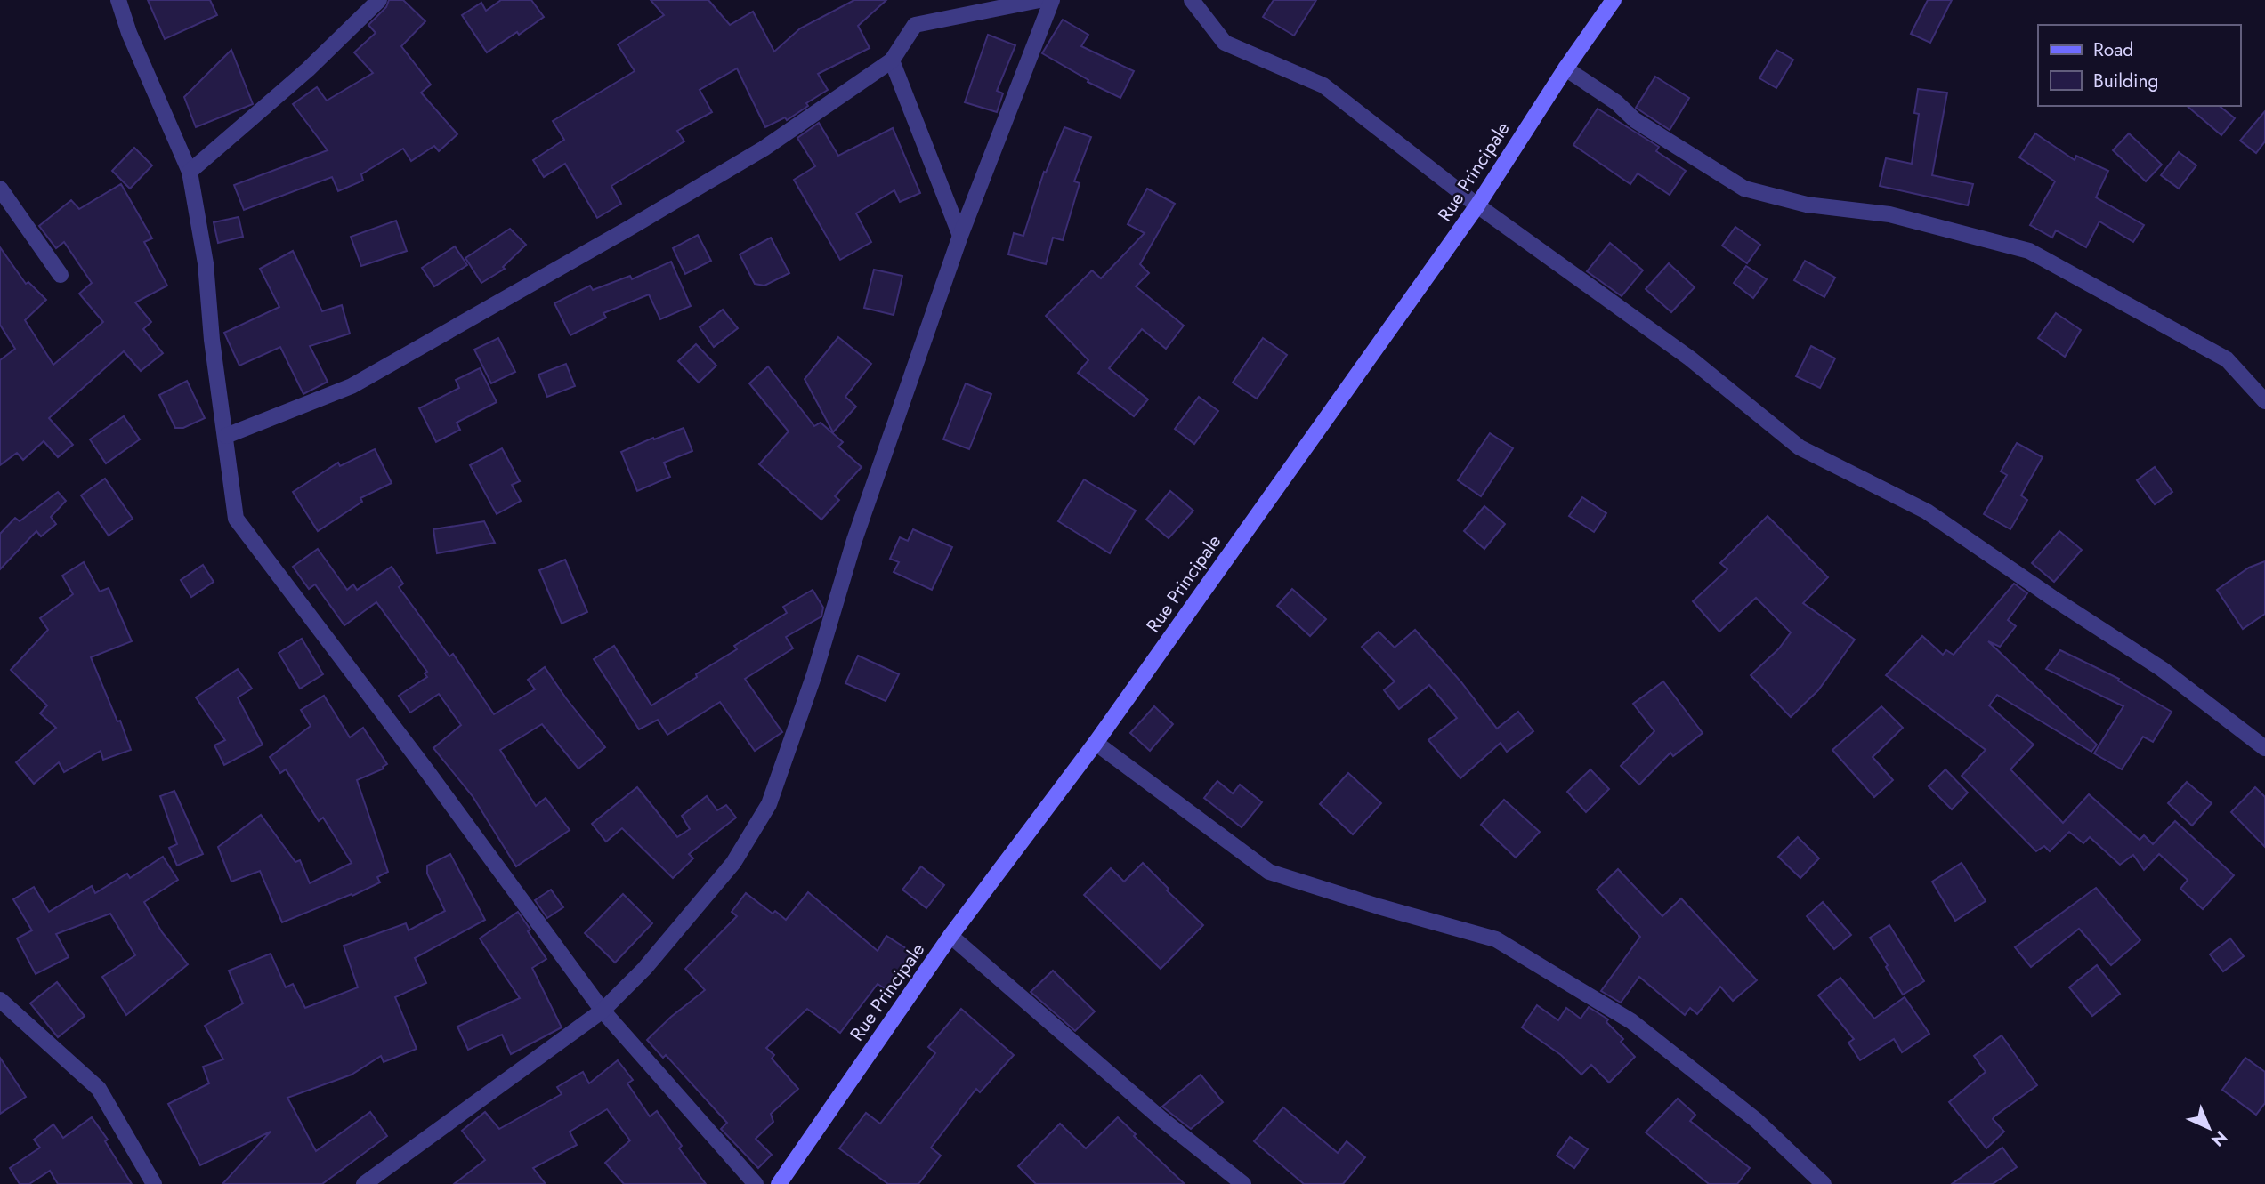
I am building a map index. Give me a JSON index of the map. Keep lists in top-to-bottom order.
{
  "streets": {
    "main road": ["Rue Principale"]
  },
  "legend": ["Road", "Building"],
  "north": "bottom right"
}
